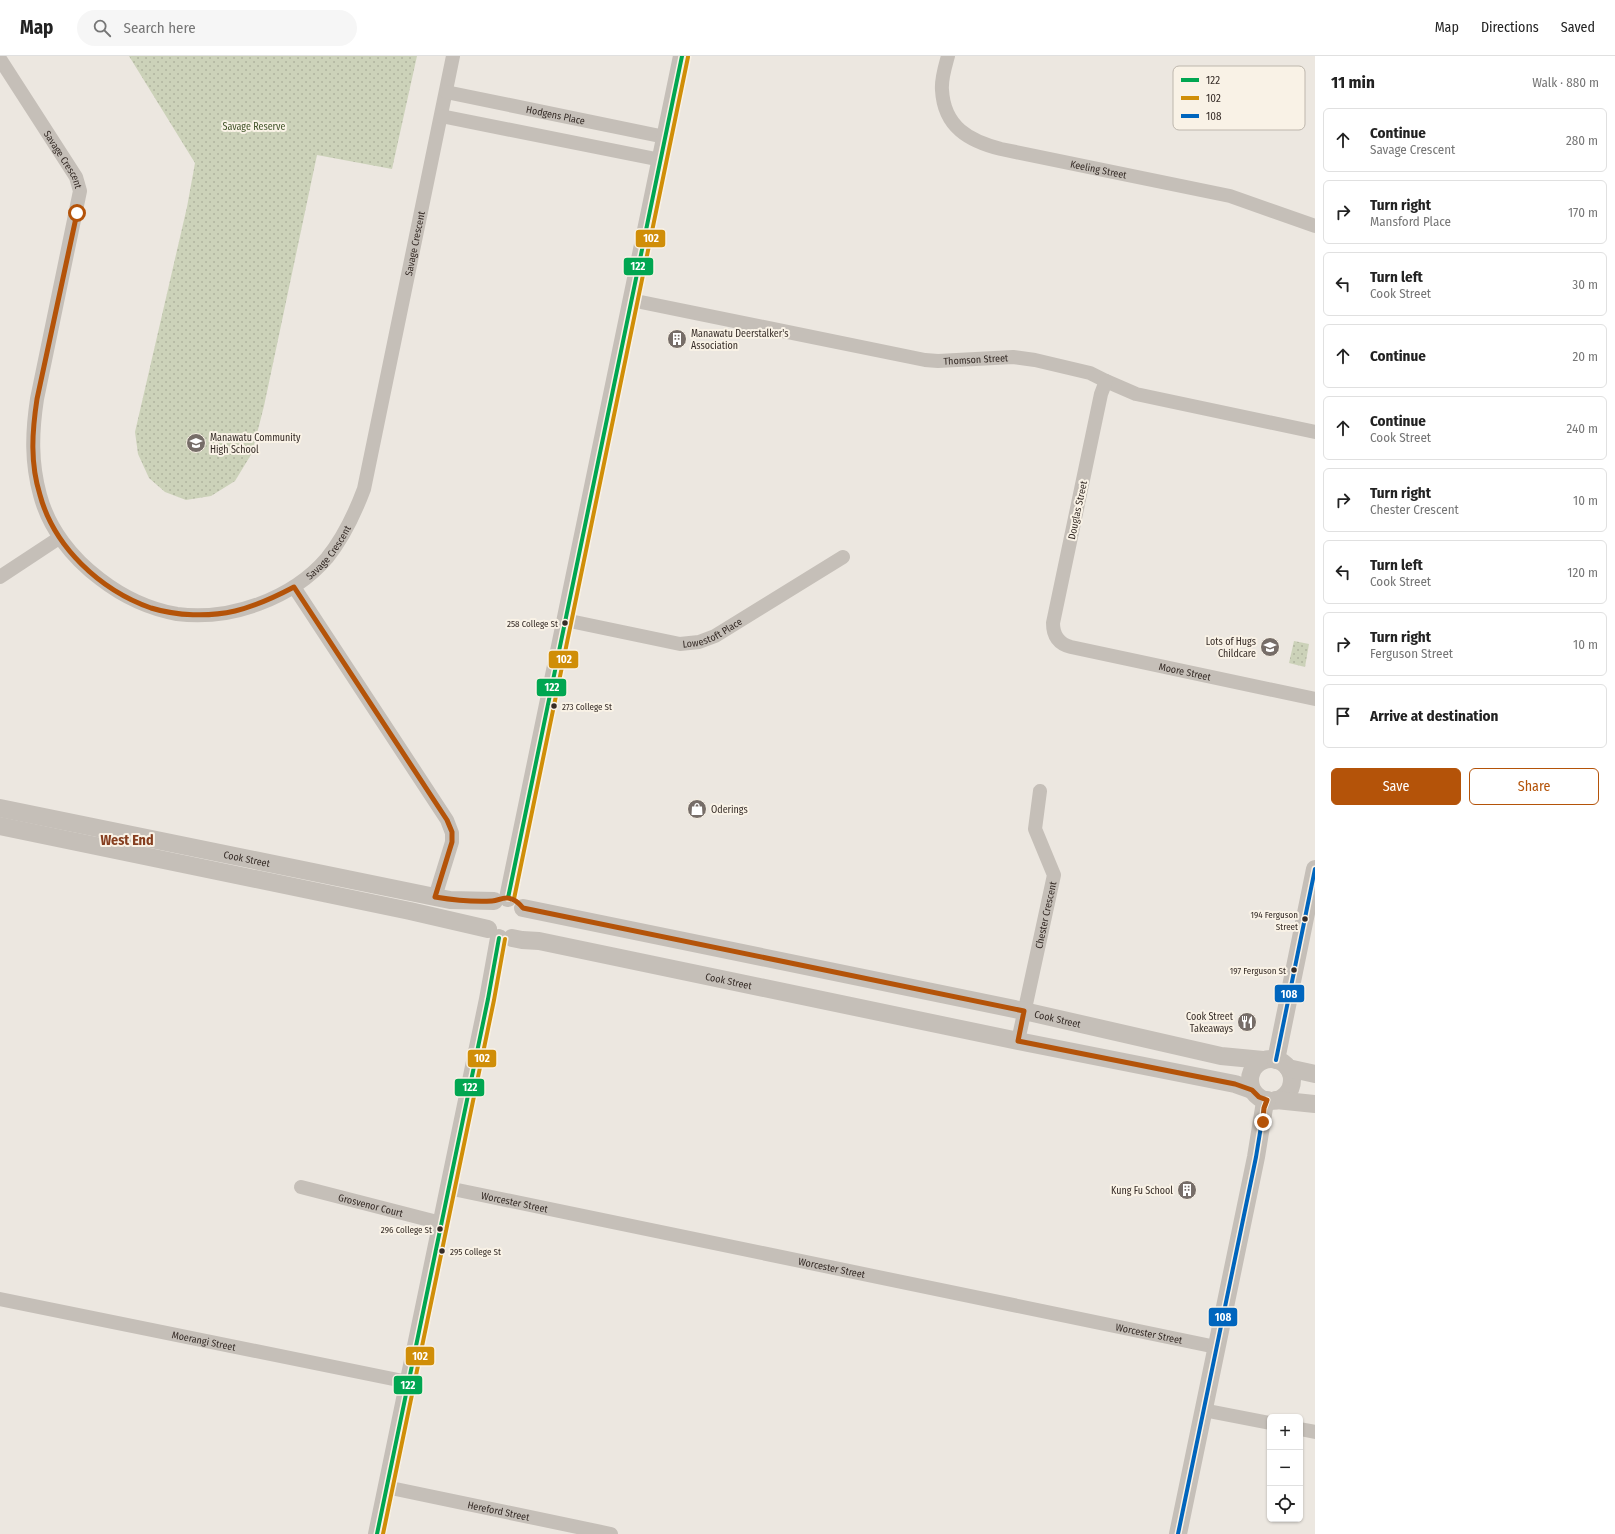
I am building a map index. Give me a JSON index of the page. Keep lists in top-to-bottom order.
{
  "streets": {
    "street": [
      "Hodgens Place",
      "Savage Crescent",
      "Keeling Street",
      "Thomson Street",
      "Douglas Street",
      "Lowestoft Place",
      "Moore Street",
      "Cook Street",
      "Chester Crescent",
      "Worcester Street",
      "Grosvenor Court",
      "Moerangi Street",
      "Hereford Street"
    ]
  },
  "crossings": [
    ["Hodgens Place", "Savage Crescent"],
    ["Thomson Street", "Douglas Street"],
    ["Douglas Street", "Moore Street"],
    ["Cook Street", "Chester Crescent"]
  ],
  "districts": ["West End"],
  "parks": ["Savage Reserve"],
  "places": {
    "building": ["Manawatu Deerstalker's Association", "Kung Fu School"],
    "school or university": ["Manawatu Community High School", "Lots of Hugs Childcare"],
    "other": [
      "258 College St",
      "273 College St",
      "194 Ferguson Street",
      "197 Ferguson St",
      "296 College St",
      "295 College St"
    ],
    "shop": ["Oderings"],
    "restaurant": ["Cook Street Takeaways"]
  },
  "lines": ["transit line 122", "transit line 102", "transit line 108"],
  "legend": ["122", "102", "108"],
  "page": {
    "header": "Map",
    "search": "Search here",
    "nav": ["Map", "Directions", "Saved"],
    "heading": ["11 min", "Walk · 880 m"],
    "list": [
      ["Continue", "Savage Crescent", "280 m"],
      ["Turn right", "Mansford Place", "170 m"],
      ["Turn left", "Cook Street", "30 m"],
      ["Continue", "20 m"],
      ["Continue", "Cook Street", "240 m"],
      ["Turn right", "Chester Crescent", "10 m"],
      ["Turn left", "Cook Street", "120 m"],
      ["Turn right", "Ferguson Street", "10 m"],
      "Arrive at destination"
    ],
    "buttons": ["Save", "Share"],
    "map_buttons": ["+", "−"]
  }
}
